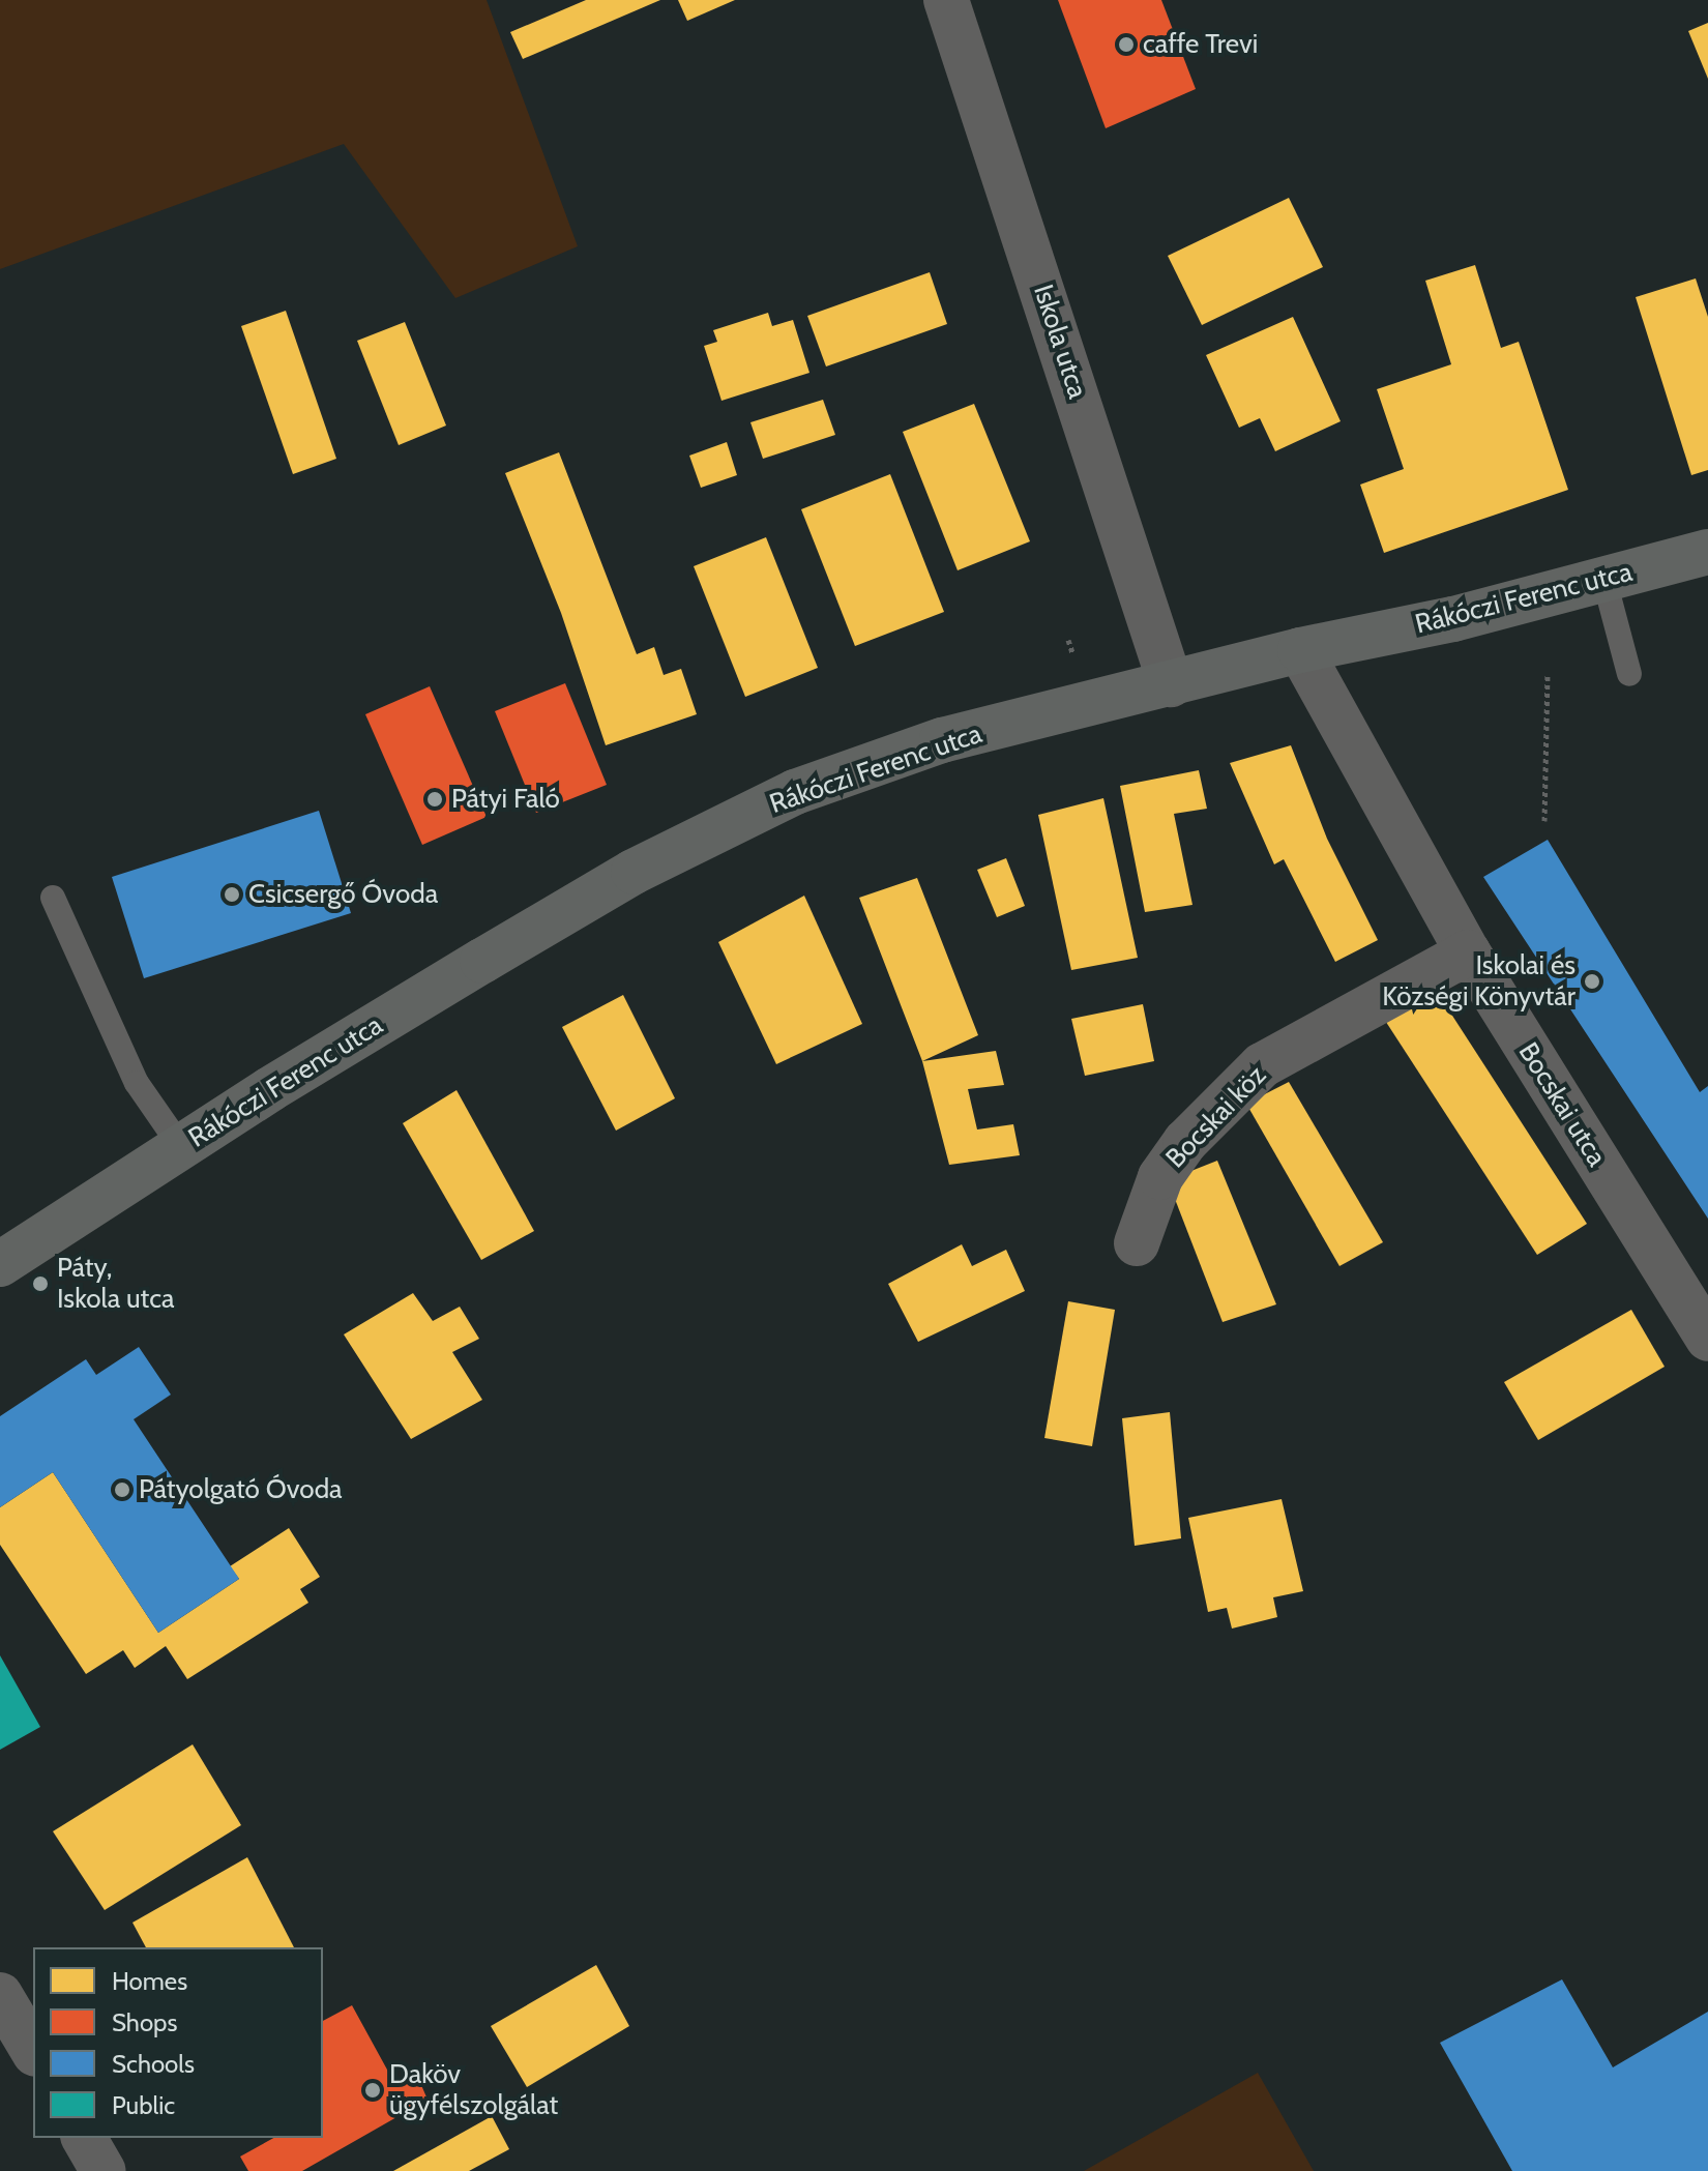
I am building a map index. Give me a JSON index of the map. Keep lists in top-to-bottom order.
{
  "streets": {
    "main road": ["Rákóczi Ferenc utca"],
    "street": ["Iskola utca", "Bocskai utca", "Bocskai köz"]
  },
  "crossings": [
    ["Iskola utca", "Rákóczi Ferenc utca"],
    ["Rákóczi Ferenc utca", "Bocskai utca"],
    ["Bocskai utca", "Bocskai köz"]
  ],
  "places": [
    "caffe Trevi",
    "Pátyi Faló",
    "Csicsergő Óvoda",
    "Iskolai és Községi Könyvtár",
    "Páty, Iskola utca",
    "Pátyolgató Óvoda",
    "Daköv ügyfélszolgálat"
  ],
  "legend": [
    "Homes",
    "Shops",
    "Schools",
    "Public"
  ]
}
